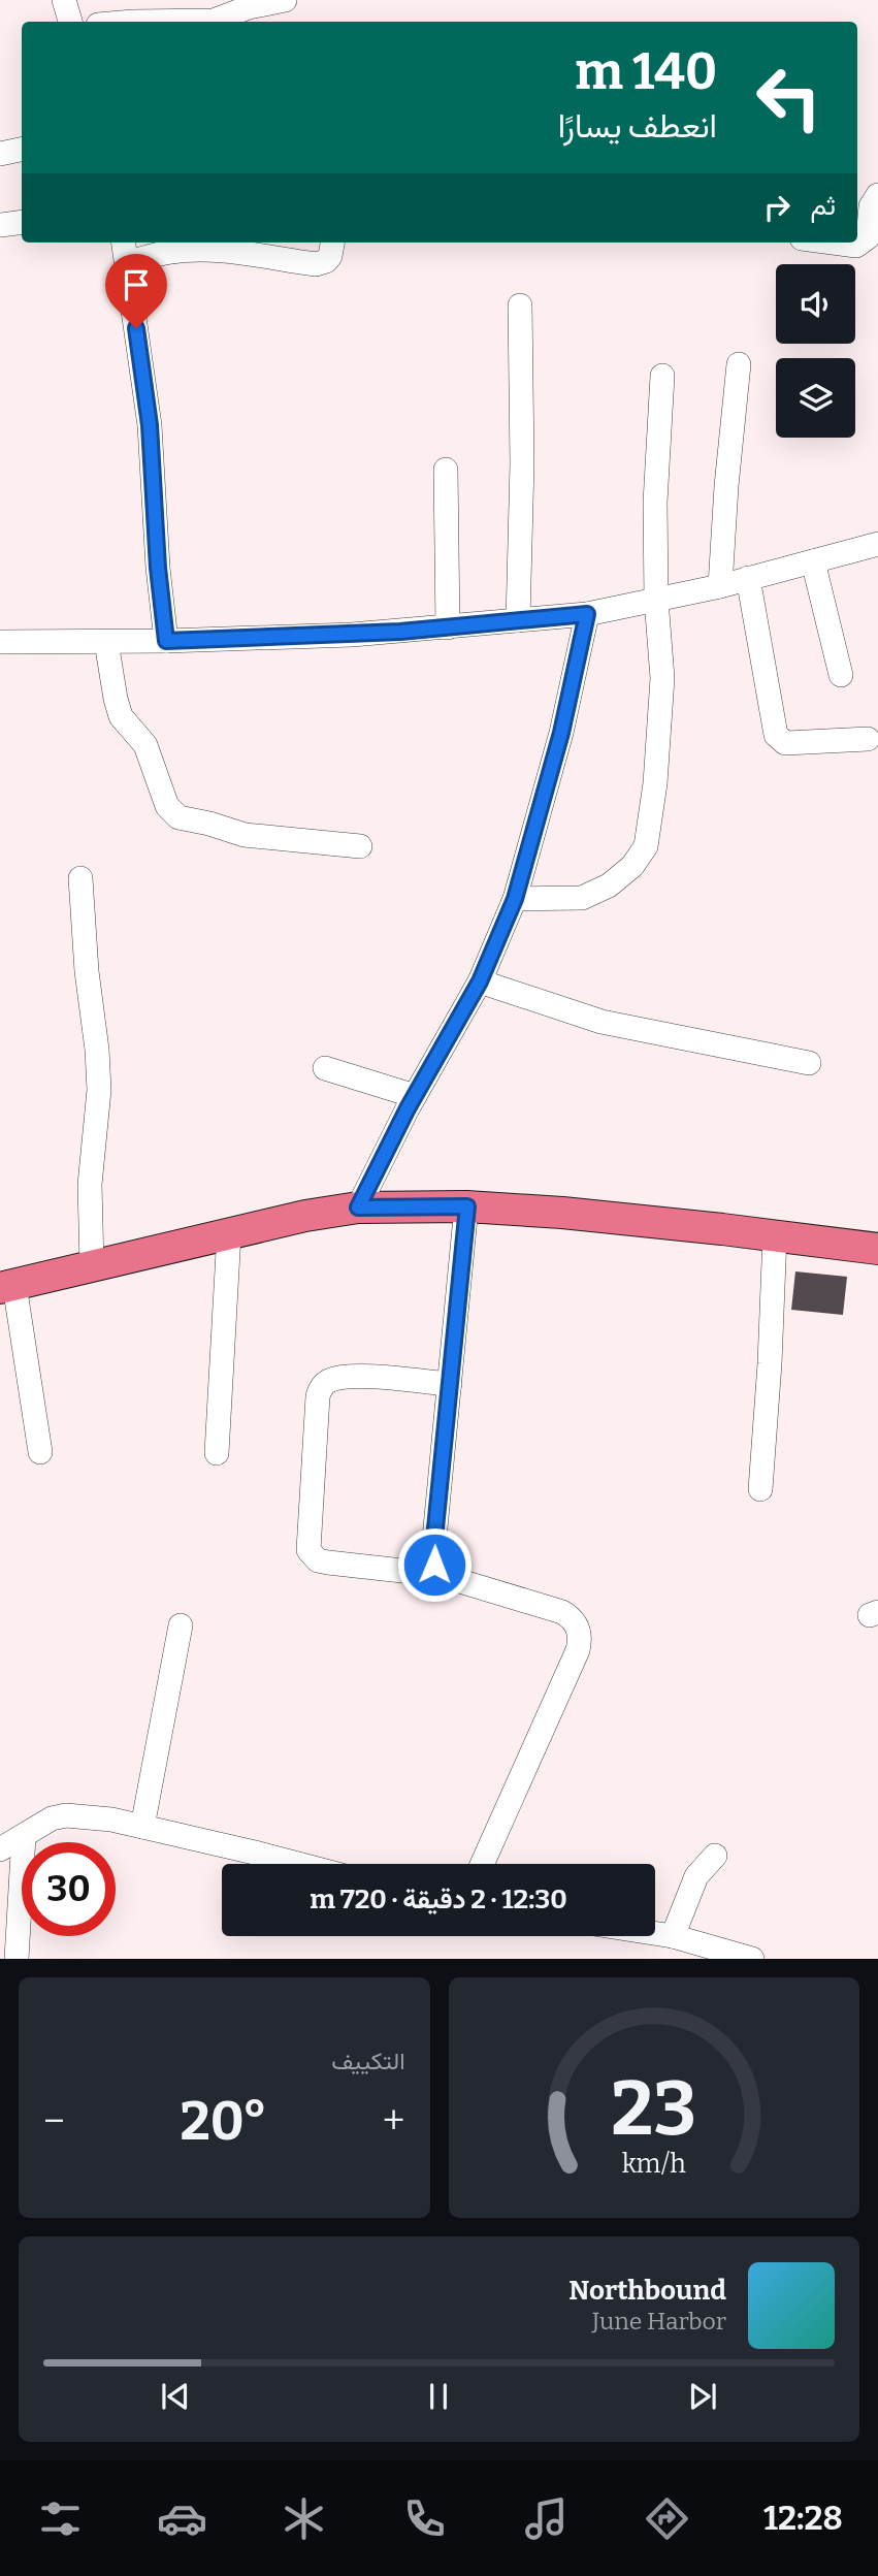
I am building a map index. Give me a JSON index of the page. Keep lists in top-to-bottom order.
{
  "page": {
    "turn": ["140 m", "انعطف يسارًا"],
    "then": "ثم",
    "limit": "30",
    "trip": "12:30 · 2 دقيقة · 720 m",
    "tile": "التكييف",
    "heat": ["−", "20°", "+"],
    "song": ["Northbound", "June Harbor"],
    "tabs": "12:28",
    "gauge": ["23", "km/h"]
  }
}
